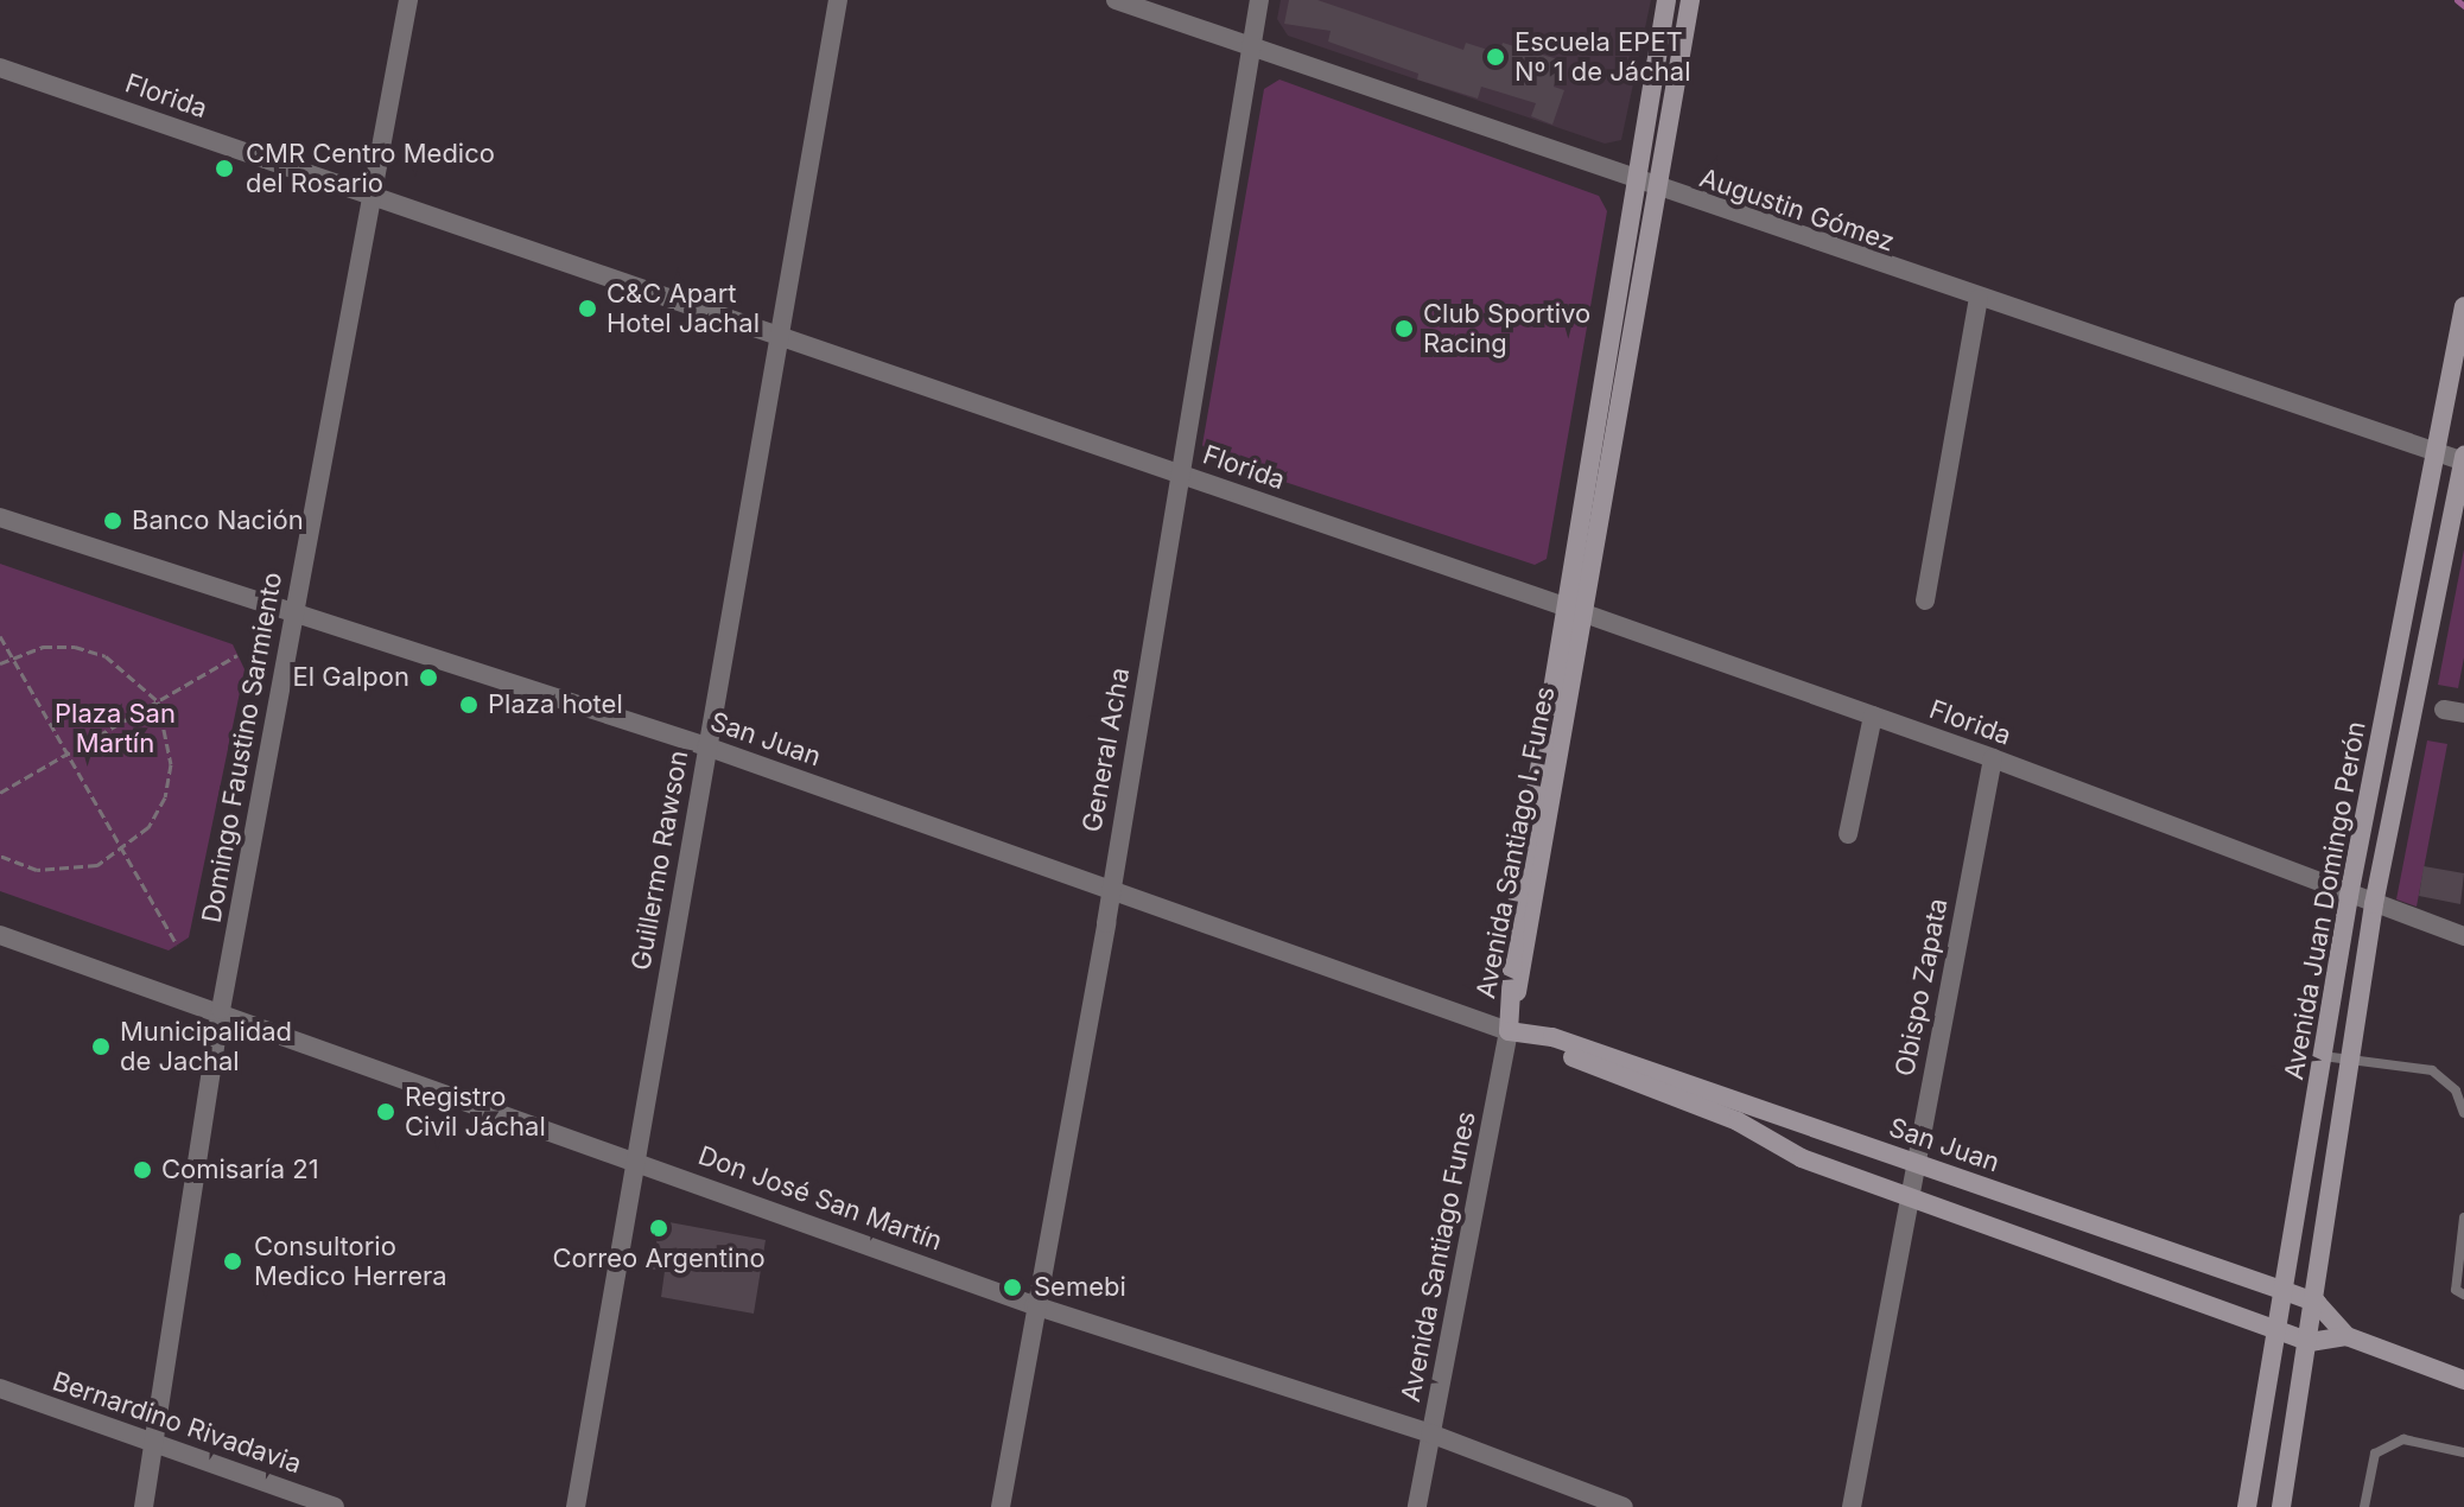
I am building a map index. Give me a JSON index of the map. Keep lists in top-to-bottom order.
{
  "streets": {
    "main road": ["San Juan", "Avenida Santiago I. Funes", "Avenida Juan Domingo Perón"],
    "street": [
      "Florida",
      "Augustin Gómez",
      "Domingo Faustino Sarmiento",
      "General Acha",
      "Guillermo Rawson",
      "Obispo Zapata",
      "Don José San Martín",
      "Avenida Santiago Funes",
      "Bernardino Rivadavia"
    ]
  },
  "crossings": [
    ["Florida", "Domingo Faustino Sarmiento"],
    ["Florida", "General Acha"],
    ["Florida", "Avenida Santiago I. Funes"],
    ["Florida", "Guillermo Rawson"],
    ["Florida", "Avenida Juan Domingo Perón"],
    ["Florida", "Obispo Zapata"],
    ["Augustin Gómez", "General Acha"],
    ["Augustin Gómez", "Avenida Santiago I. Funes"],
    ["Augustin Gómez", "Avenida Juan Domingo Perón"],
    ["San Juan", "Domingo Faustino Sarmiento"],
    ["San Juan", "General Acha"],
    ["San Juan", "Avenida Santiago I. Funes"],
    ["San Juan", "Guillermo Rawson"],
    ["San Juan", "Avenida Juan Domingo Perón"],
    ["San Juan", "Obispo Zapata"],
    ["San Juan", "Avenida Santiago Funes"],
    ["Domingo Faustino Sarmiento", "Don José San Martín"],
    ["Domingo Faustino Sarmiento", "Bernardino Rivadavia"],
    ["General Acha", "Don José San Martín"],
    ["Avenida Santiago I. Funes", "Avenida Santiago Funes"],
    ["Guillermo Rawson", "Don José San Martín"],
    ["Don José San Martín", "Avenida Santiago Funes"]
  ],
  "parks": ["Plaza San Martín"],
  "places": [
    "Escuela EPET Nº 1 de Jáchal",
    "CMR Centro Medico del Rosario",
    "C&C Apart Hotel Jachal",
    "Club Sportivo Racing",
    "Banco Nación",
    "El Galpon",
    "Plaza hotel",
    "Municipalidad de Jachal",
    "Registro Civil Jáchal",
    "Comisaría 21",
    "Correo Argentino",
    "Consultorio Medico Herrera",
    "Semebi"
  ]
}
